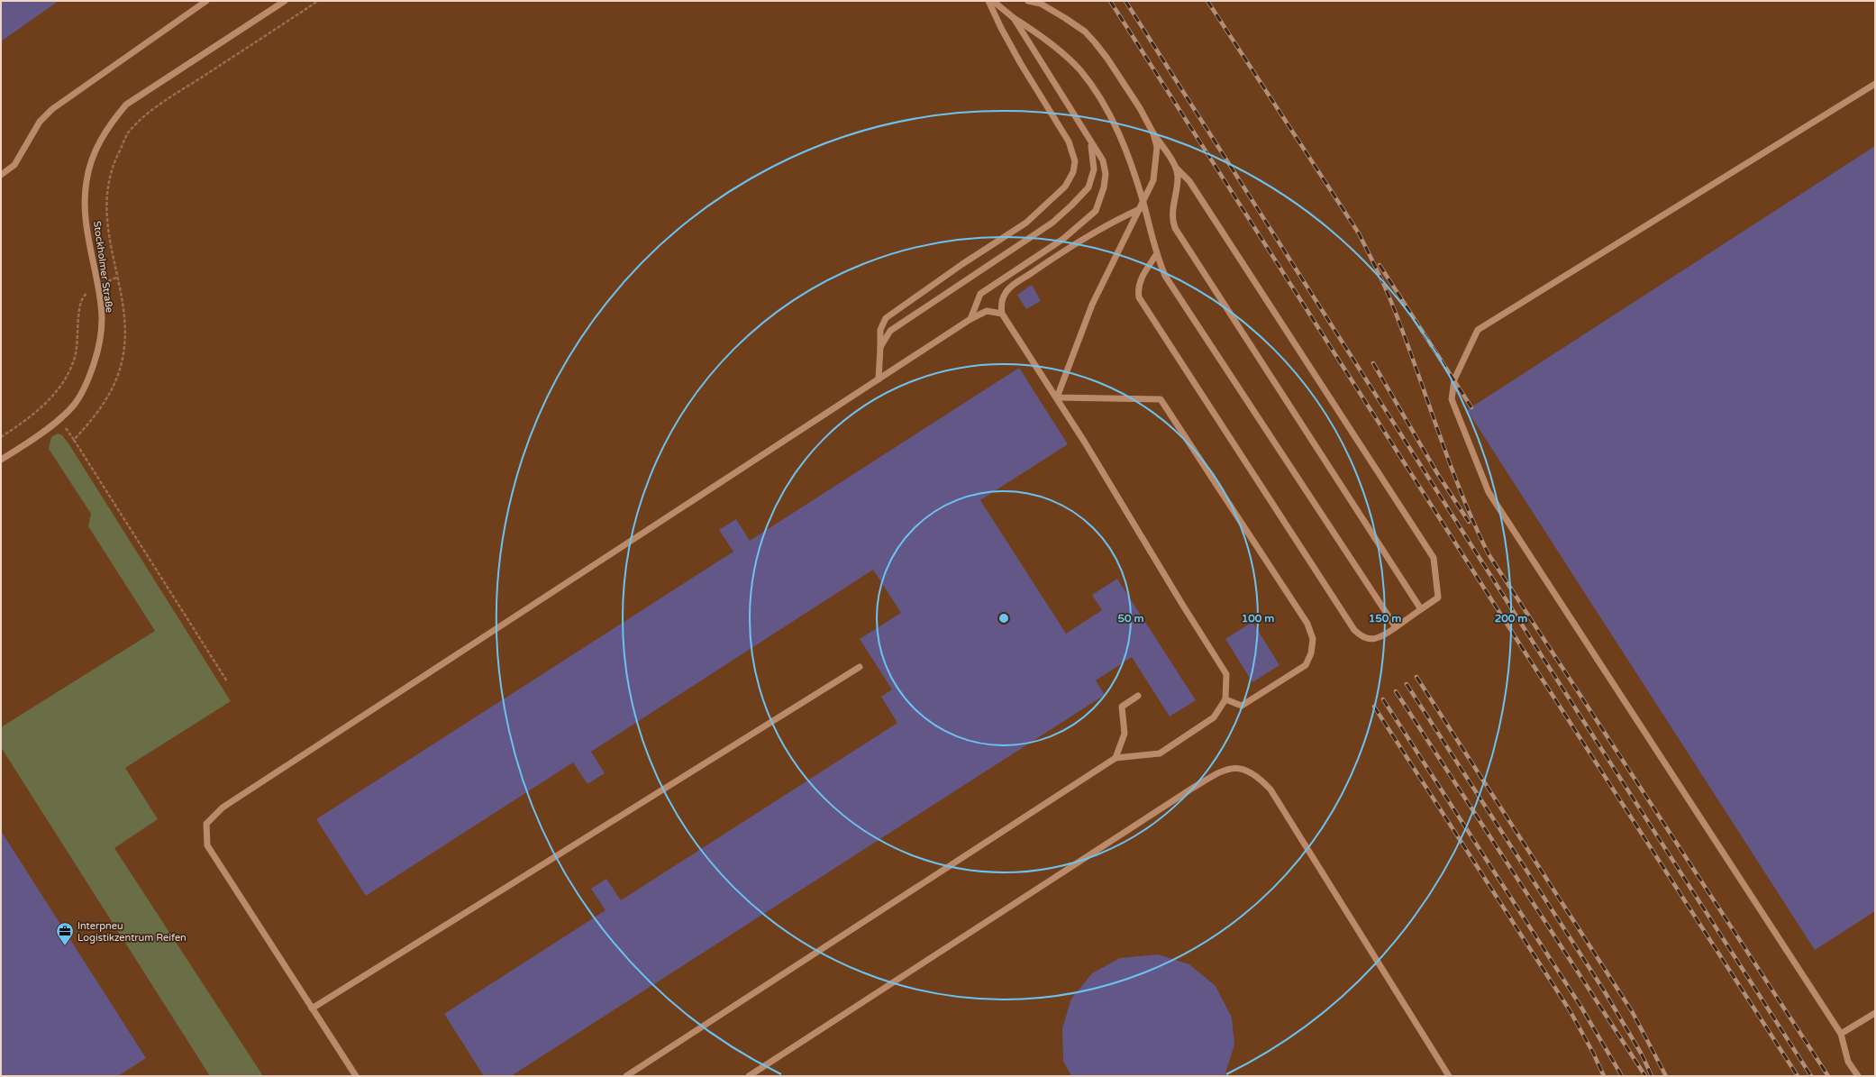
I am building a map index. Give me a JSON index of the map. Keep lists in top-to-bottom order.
{
  "streets": {
    "street": ["Stockholmer Straße"]
  },
  "places": {
    "office": ["Interpneu Logistikzentrum Reifen"]
  },
  "rings": [
    "50 m",
    "100 m",
    "150 m",
    "200 m"
  ]
}
